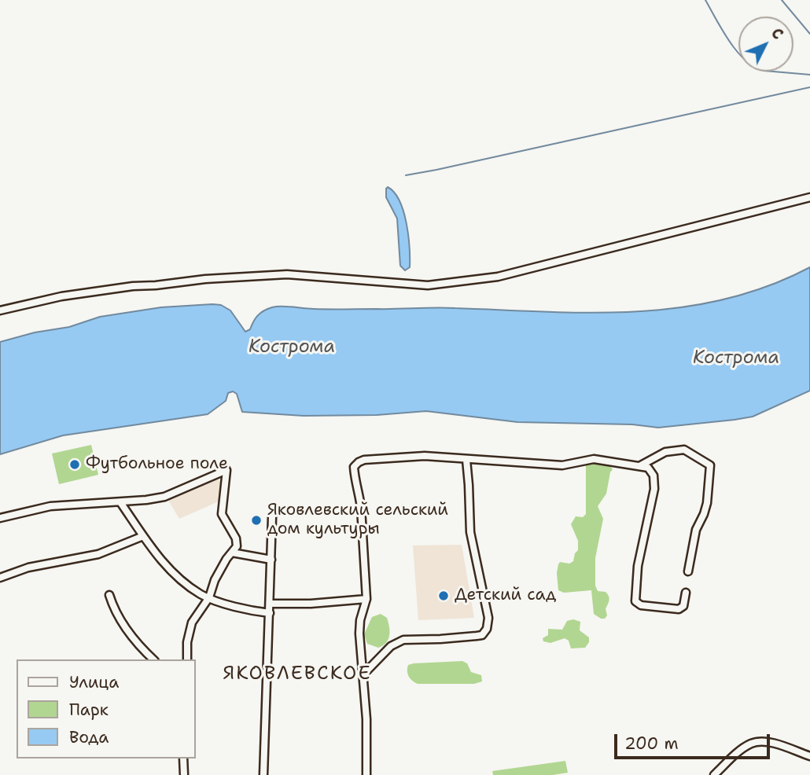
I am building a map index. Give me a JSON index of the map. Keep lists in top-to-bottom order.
{
  "districts": ["ЯКОВЛЕВСКОЕ"],
  "water": ["Кострома"],
  "places": ["Футбольное поле", "Яковлевский сельский дом культуры", "Детский сад"],
  "legend": ["Улица", "Парк", "Вода"],
  "scale_bar": "200 m",
  "north": "top right"
}
